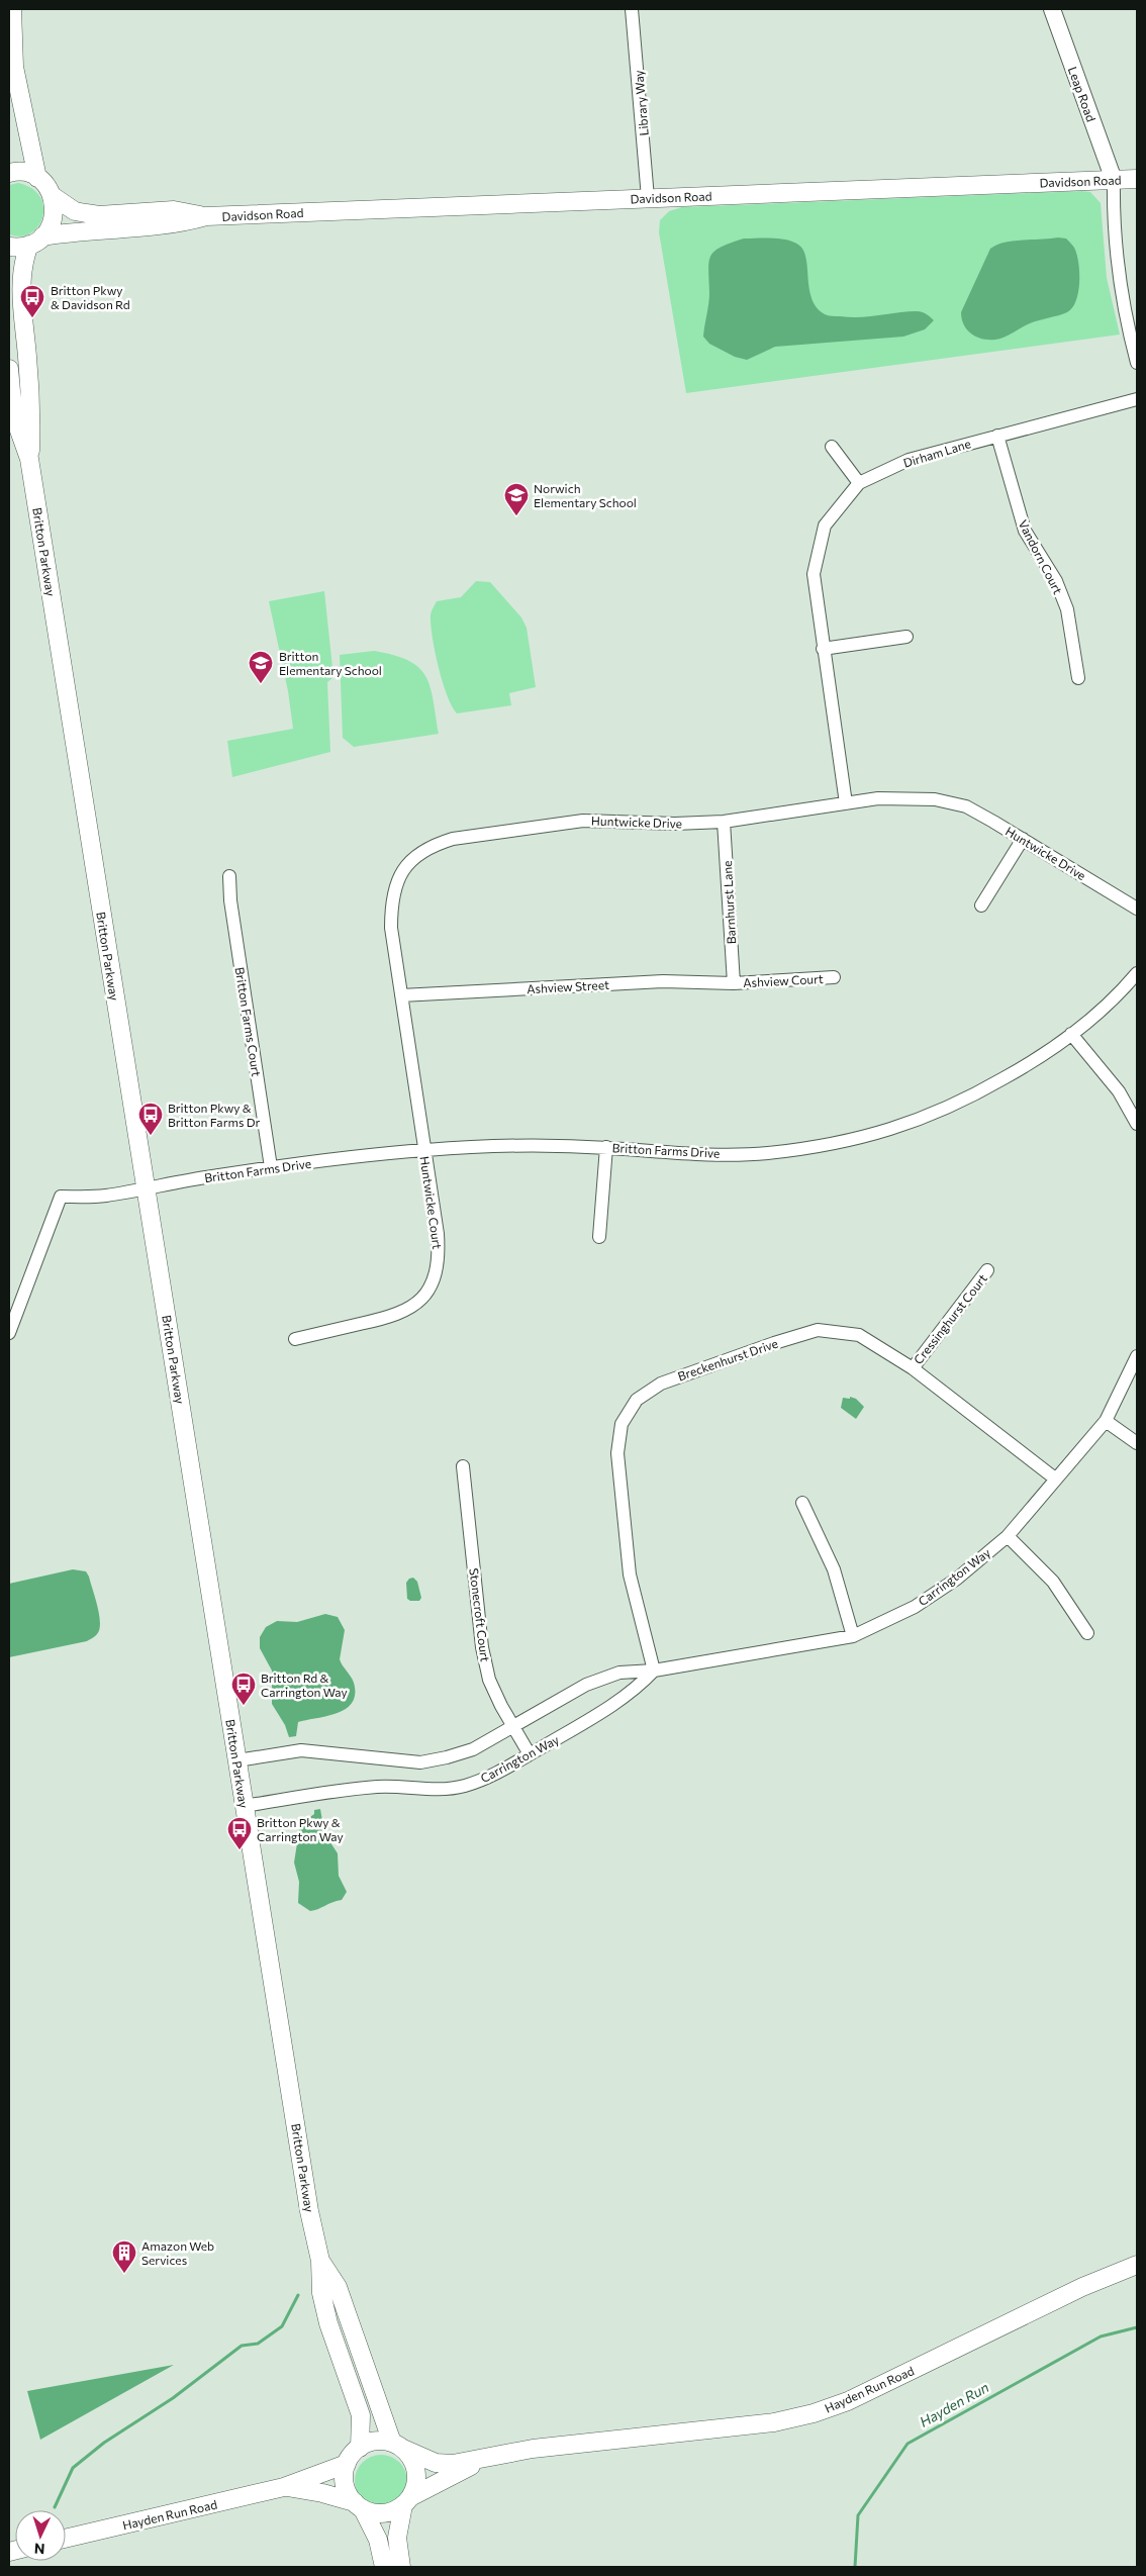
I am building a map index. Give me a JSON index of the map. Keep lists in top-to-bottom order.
{
  "streets": {
    "main road": ["Davidson Road", "Britton Parkway", "Hayden Run Road"],
    "street": [
      "Leap Road",
      "Library Way",
      "Dirham Lane",
      "Vandorn Court",
      "Huntwicke Drive",
      "Barnhurst Lane",
      "Ashview Court",
      "Ashview Street",
      "Britton Farms Court",
      "Britton Farms Drive",
      "Huntwicke Court",
      "Cressinghurst Court",
      "Breckenhurst Drive",
      "Carrington Way",
      "Stonecroft Court"
    ]
  },
  "crossings": [
    ["Leap Road", "Davidson Road"],
    ["Library Way", "Davidson Road"],
    ["Davidson Road", "Britton Parkway"],
    ["Dirham Lane", "Vandorn Court"],
    ["Dirham Lane", "Huntwicke Drive"],
    ["Britton Parkway", "Britton Farms Drive"],
    ["Britton Parkway", "Carrington Way"],
    ["Britton Parkway", "Hayden Run Road"],
    ["Huntwicke Drive", "Barnhurst Lane"],
    ["Huntwicke Drive", "Ashview Street"],
    ["Huntwicke Drive", "Britton Farms Drive"],
    ["Huntwicke Drive", "Huntwicke Court"],
    ["Barnhurst Lane", "Ashview Court"],
    ["Barnhurst Lane", "Ashview Street"],
    ["Ashview Court", "Ashview Street"],
    ["Britton Farms Court", "Britton Farms Drive"],
    ["Britton Farms Drive", "Huntwicke Court"],
    ["Cressinghurst Court", "Breckenhurst Drive"],
    ["Breckenhurst Drive", "Carrington Way"],
    ["Carrington Way", "Stonecroft Court"]
  ],
  "water": ["Hayden Run"],
  "places": {
    "bus stop": [
      "Britton Pkwy & Davidson Rd",
      "Britton Pkwy & Britton Farms Dr",
      "Britton Rd & Carrington Way",
      "Britton Pkwy & Carrington Way"
    ],
    "school or university": ["Norwich Elementary School", "Britton Elementary School"],
    "building": ["Amazon Web Services"]
  },
  "north": "bottom"
}
